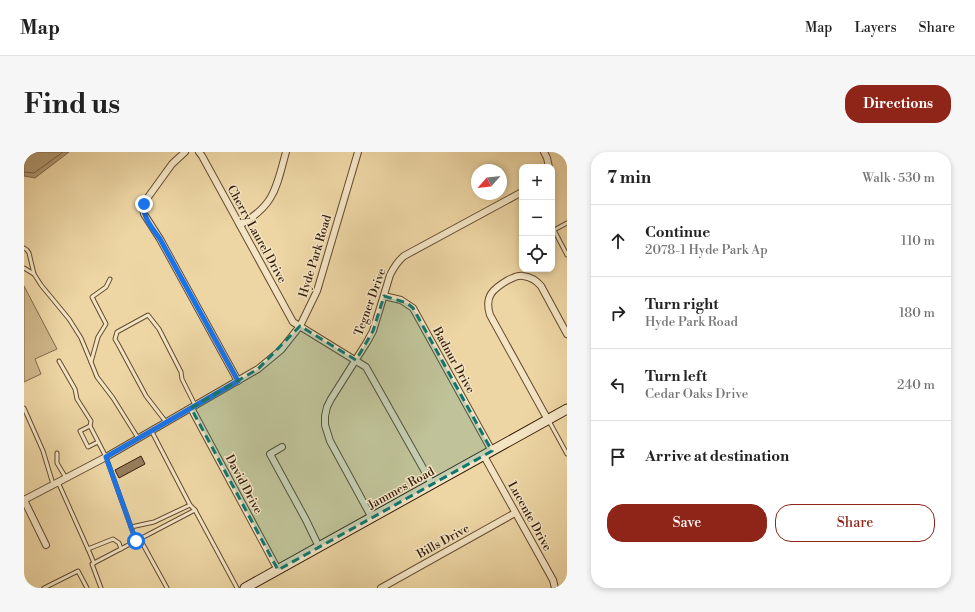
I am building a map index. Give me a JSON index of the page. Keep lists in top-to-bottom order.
{
  "streets": {
    "street": [
      "Cherry Laurel Drive",
      "Hyde Park Road",
      "Tegner Drive",
      "Badnur Drive",
      "David Drive",
      "Jammes Road",
      "Lucente Drive",
      "Bills Drive"
    ]
  },
  "crossings": [
    ["Cherry Laurel Drive", "Hyde Park Road"],
    ["Cherry Laurel Drive", "Tegner Drive"],
    ["Cherry Laurel Drive", "Jammes Road"],
    ["Hyde Park Road", "David Drive"],
    ["Tegner Drive", "Badnur Drive"],
    ["Tegner Drive", "Jammes Road"],
    ["Badnur Drive", "Jammes Road"],
    ["David Drive", "Jammes Road"],
    ["Jammes Road", "Lucente Drive"],
    ["Lucente Drive", "Bills Drive"]
  ],
  "north": "bottom left",
  "page": {
    "header": "Map",
    "nav": ["Map", "Layers", "Share"],
    "buttons": [
      "Directions",
      ["Save", "Share"]
    ],
    "title": "Find us",
    "heading": ["7 min", "Walk · 530 m"],
    "map_buttons": ["+", "−"],
    "list": [
      ["Continue", "2078-1 Hyde Park Ap", "110 m"],
      ["Turn right", "Hyde Park Road", "180 m"],
      ["Turn left", "Cedar Oaks Drive", "240 m"],
      "Arrive at destination"
    ]
  }
}
